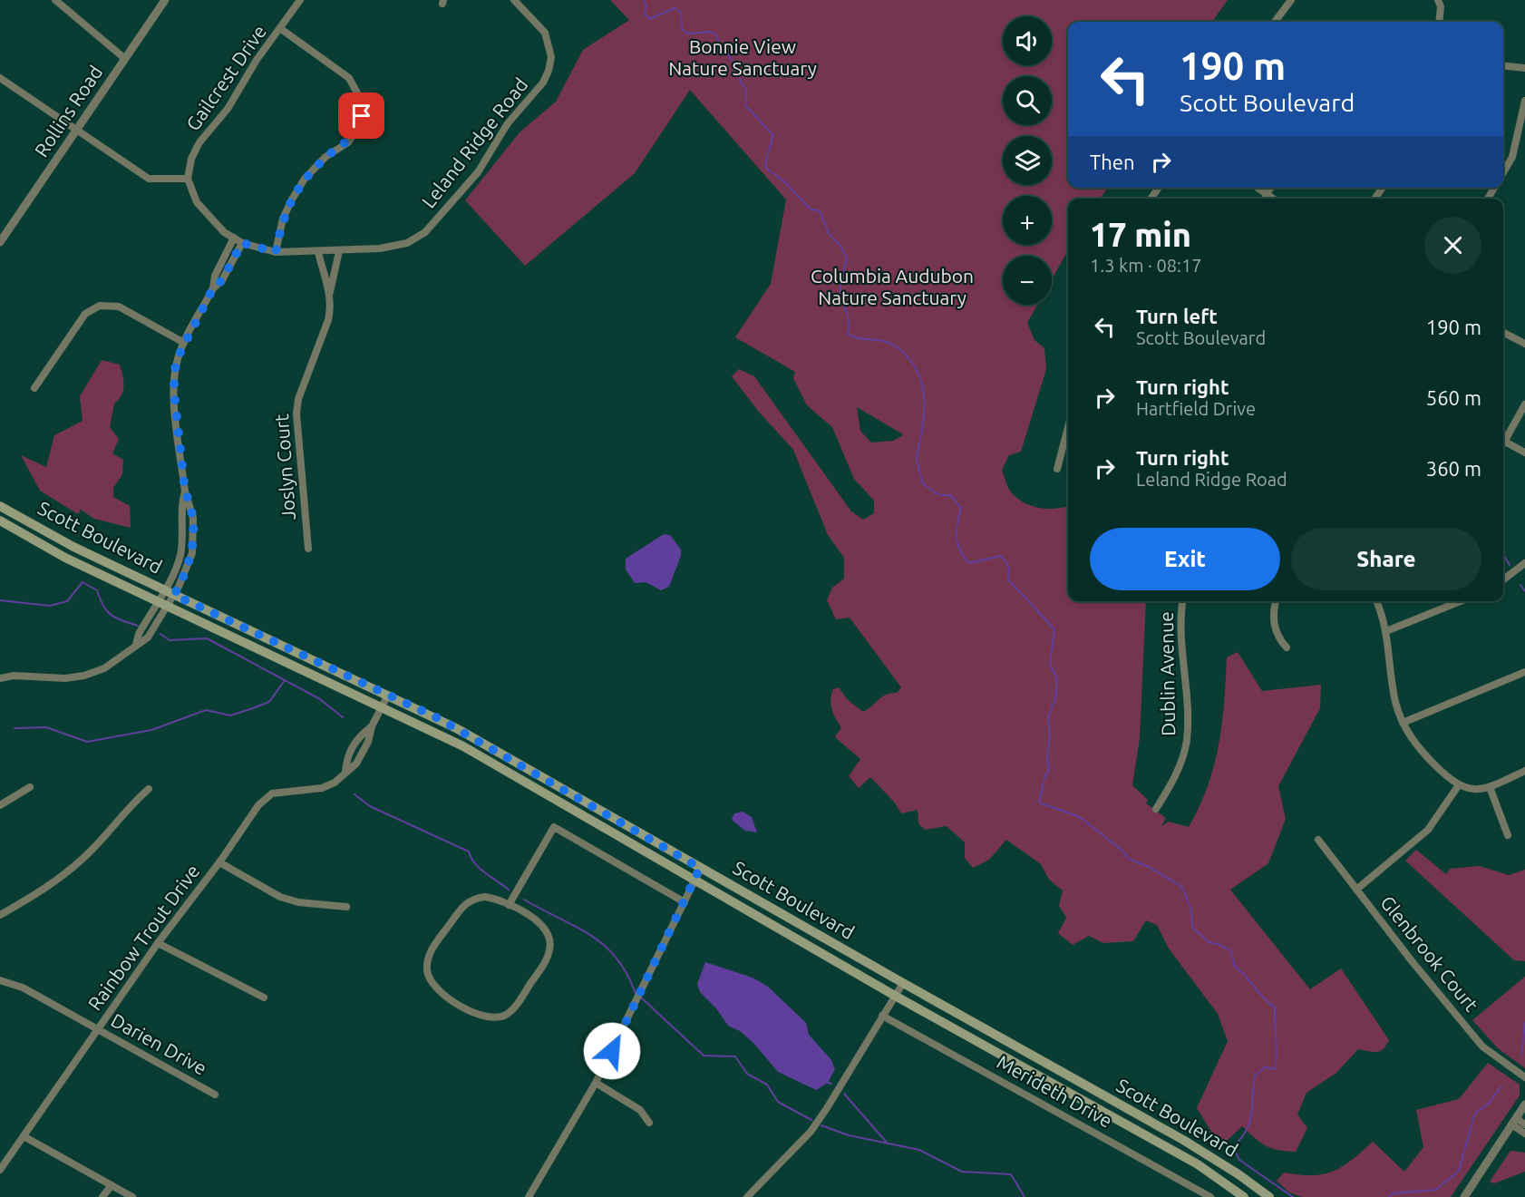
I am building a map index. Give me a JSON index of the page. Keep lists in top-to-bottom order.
{
  "streets": {
    "main road": ["Scott Boulevard"],
    "street": [
      "Gailcrest Drive",
      "Rollins Road",
      "Leland Ridge Road",
      "Joslyn Court",
      "Dublin Avenue",
      "Rainbow Trout Drive",
      "Glenbrook Court",
      "Darien Drive",
      "Merideth Drive"
    ]
  },
  "crossings": [
    ["Gailcrest Drive", "Leland Ridge Road"],
    ["Leland Ridge Road", "Joslyn Court"],
    ["Scott Boulevard", "Rainbow Trout Drive"],
    ["Rainbow Trout Drive", "Darien Drive"]
  ],
  "parks": ["Bonnie View Nature Sanctuary", "Columbia Audubon Nature Sanctuary"],
  "page": {
    "map_buttons": ["+", "−"],
    "turn": ["190 m", "Scott Boulevard"],
    "then": "Then",
    "heading": ["17 min", "1.3 km · 08:17"],
    "list": [
      {
        "name": "Turn left",
        "note": "Scott Boulevard",
        "value": "190 m"
      },
      {
        "name": "Turn right",
        "note": "Hartfield Drive",
        "value": "560 m"
      },
      {
        "name": "Turn right",
        "note": "Leland Ridge Road",
        "value": "360 m"
      }
    ],
    "buttons": ["Exit", "Share"]
  }
}
